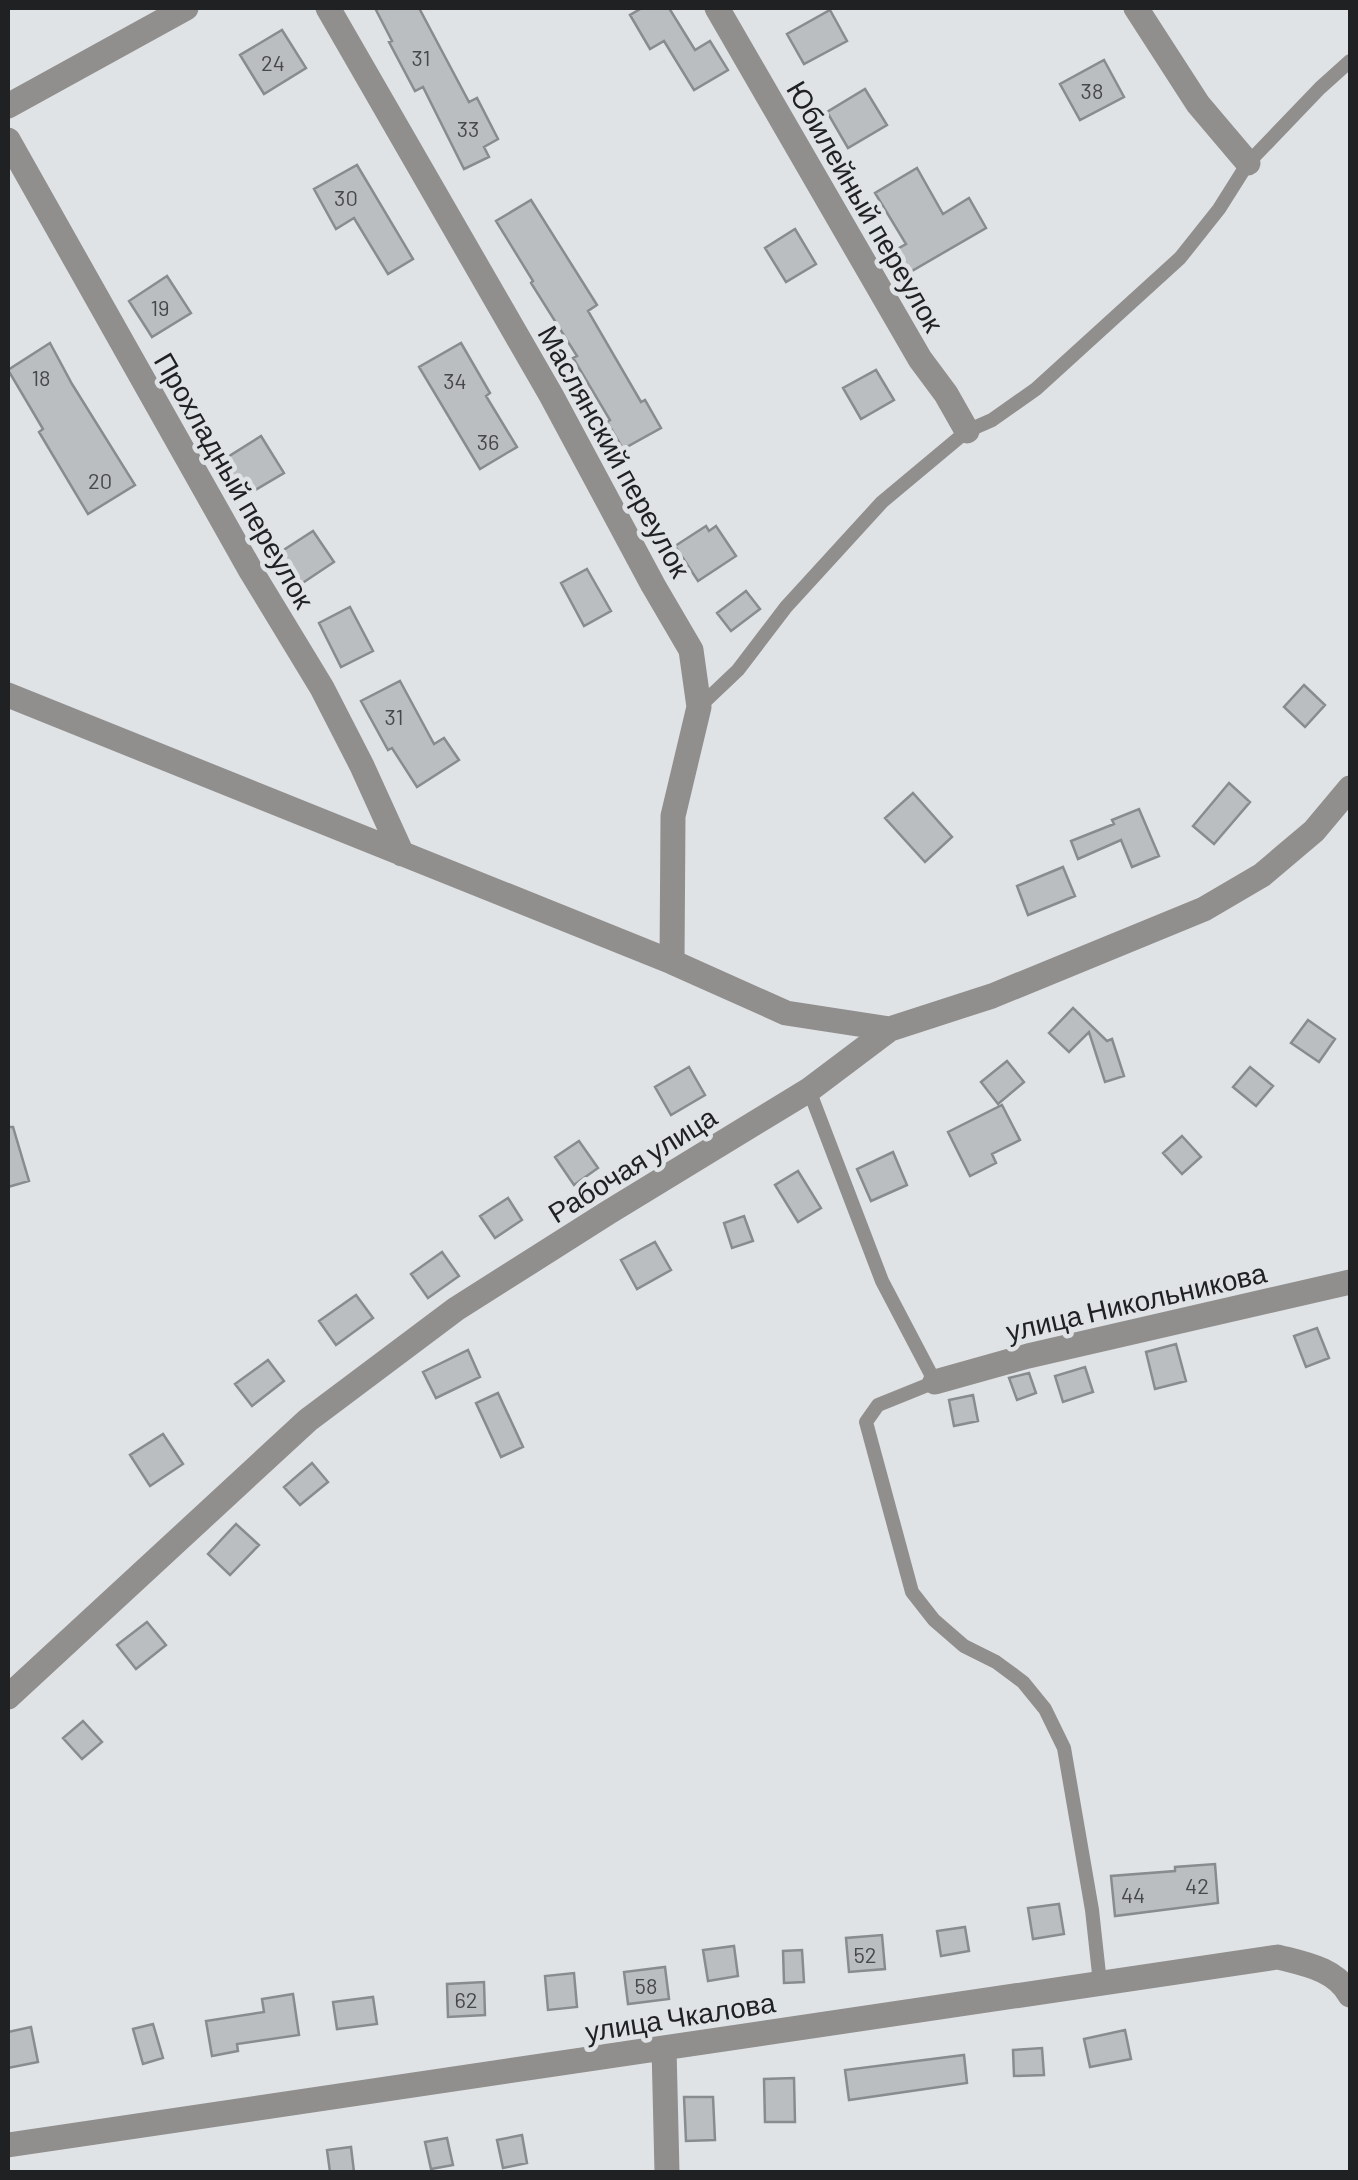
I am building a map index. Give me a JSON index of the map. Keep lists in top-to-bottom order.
{
  "streets": {
    "street": [
      "Юбилейный переулок",
      "Маслянский переулок",
      "Прохладный переулок",
      "Рабочая улица",
      "улица Никольникова",
      "улица Чкалова"
    ]
  },
  "house_numbers": [
    "31",
    "24",
    "38",
    "33",
    "30",
    "19",
    "18",
    "34",
    "36",
    "20",
    "31",
    "42",
    "44",
    "52",
    "58",
    "62"
  ]
}
